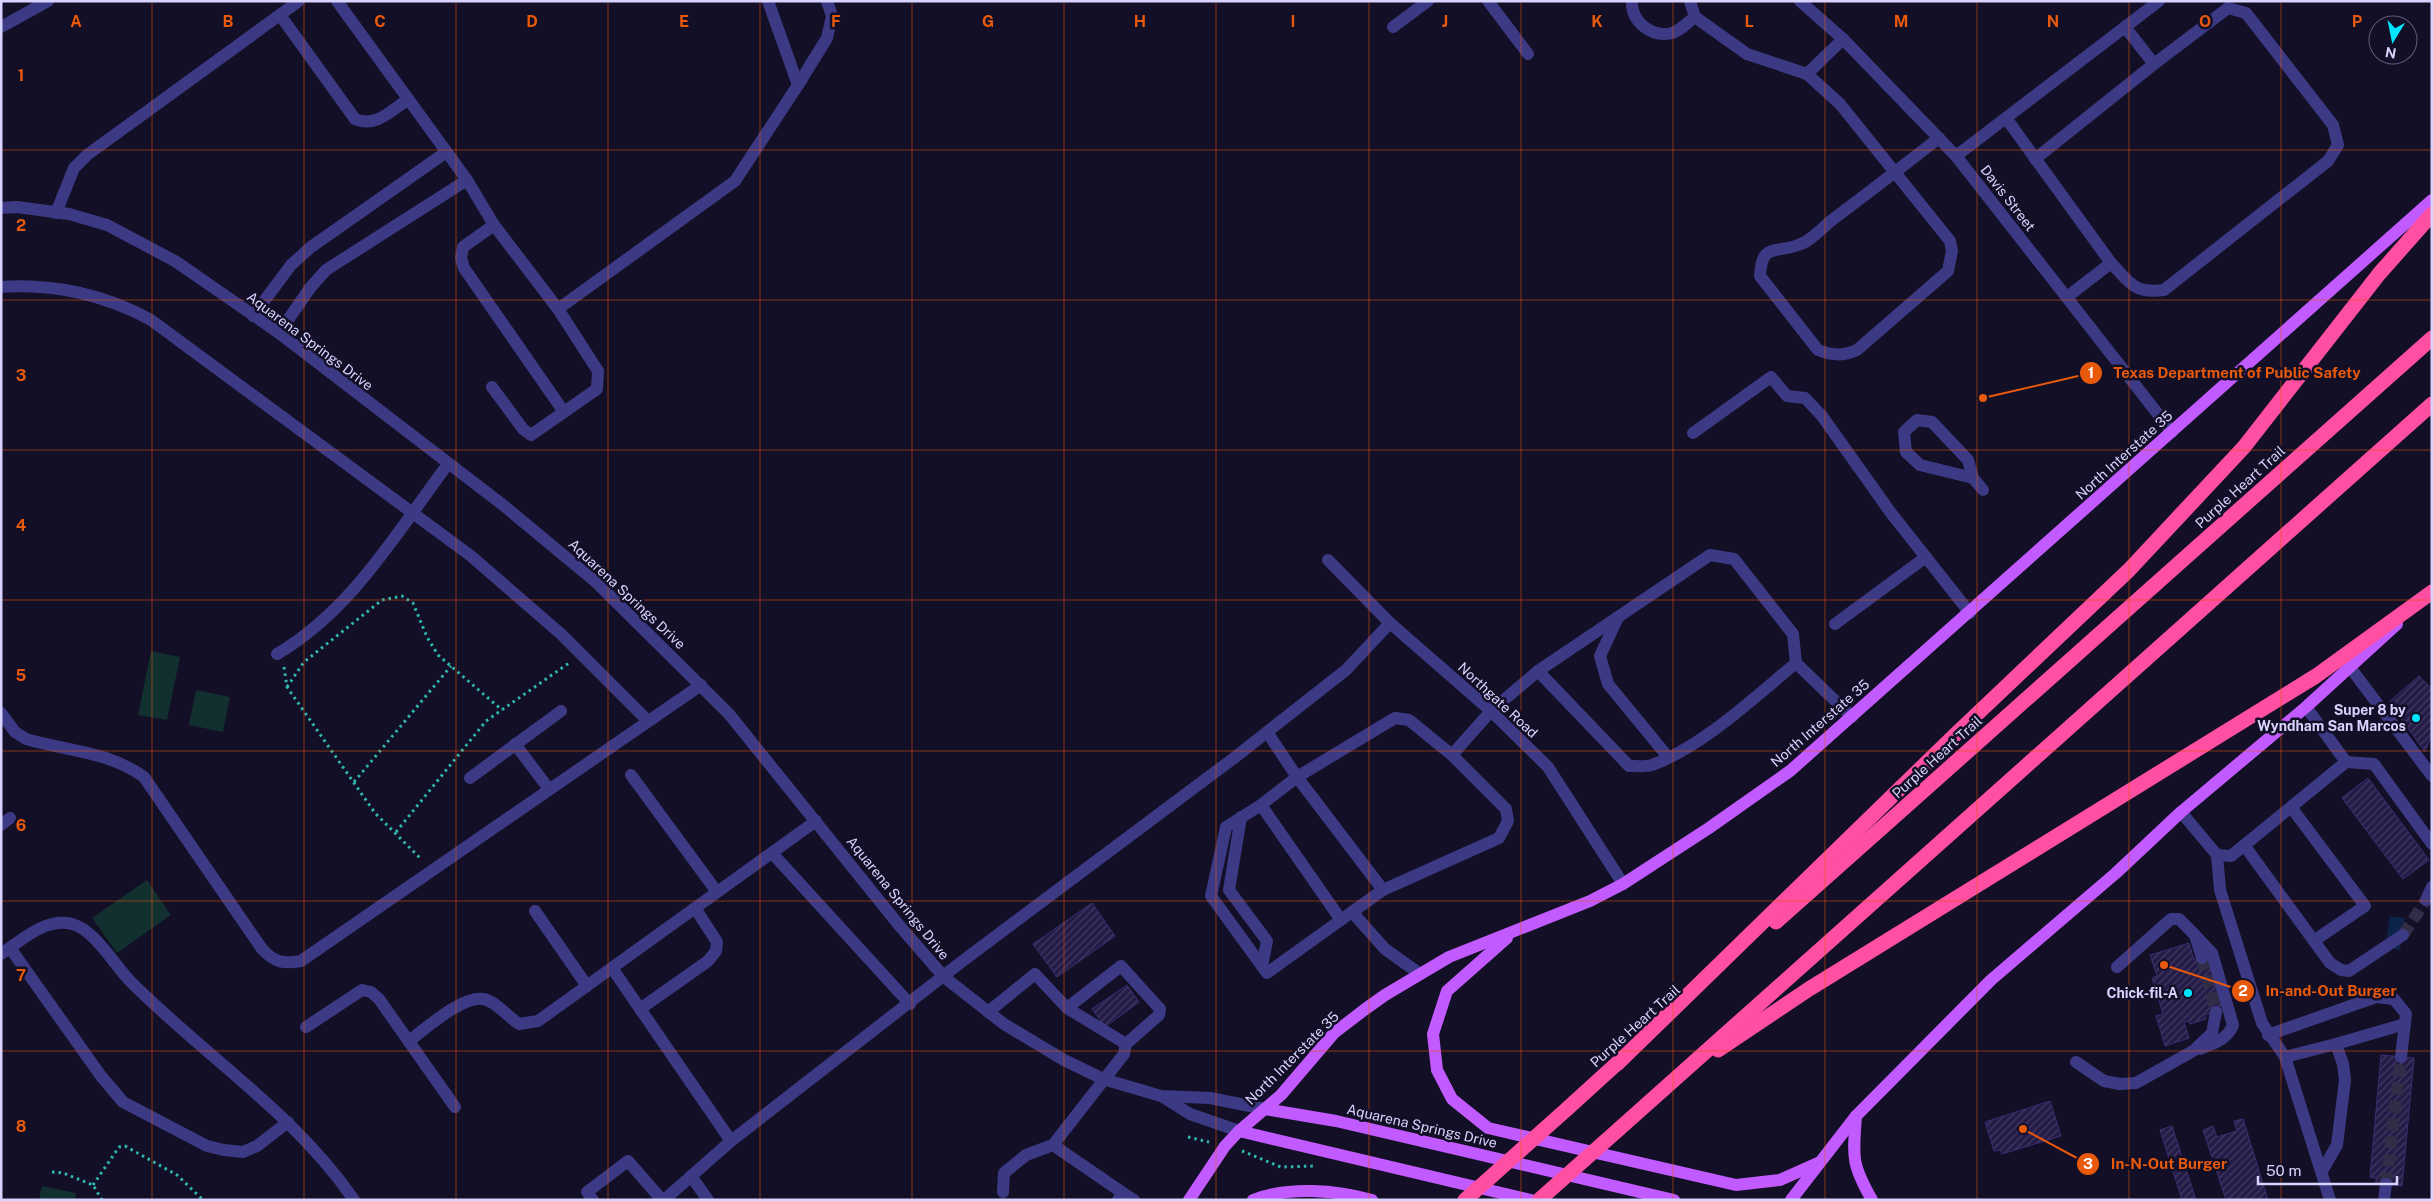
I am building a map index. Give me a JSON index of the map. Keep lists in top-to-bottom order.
{
  "streets": {
    "highway": ["Purple Heart Trail"],
    "main road": ["Aquarena Springs Drive", "North Interstate 35"],
    "street": ["Davis Street", "Northgate Road"]
  },
  "crossings": [
    ["Davis Street", "North Interstate 35"],
    ["Aquarena Springs Drive", "North Interstate 35"],
    ["North Interstate 35", "Northgate Road"]
  ],
  "places": [
    "Texas Department of Public Safety",
    "Super 8 by Wyndham San Marcos",
    "In-and-Out Burger",
    "Chick-fil-A",
    "In-N-Out Burger"
  ],
  "scale_bar": "50 m",
  "north": "bottom",
  "grid": {
    "columns": [
      "A",
      "B",
      "C",
      "D",
      "E",
      "F",
      "G",
      "H",
      "I",
      "J",
      "K",
      "L",
      "M",
      "N",
      "O",
      "P"
    ],
    "rows": [
      "1",
      "2",
      "3",
      "4",
      "5",
      "6",
      "7",
      "8"
    ]
  }
}
